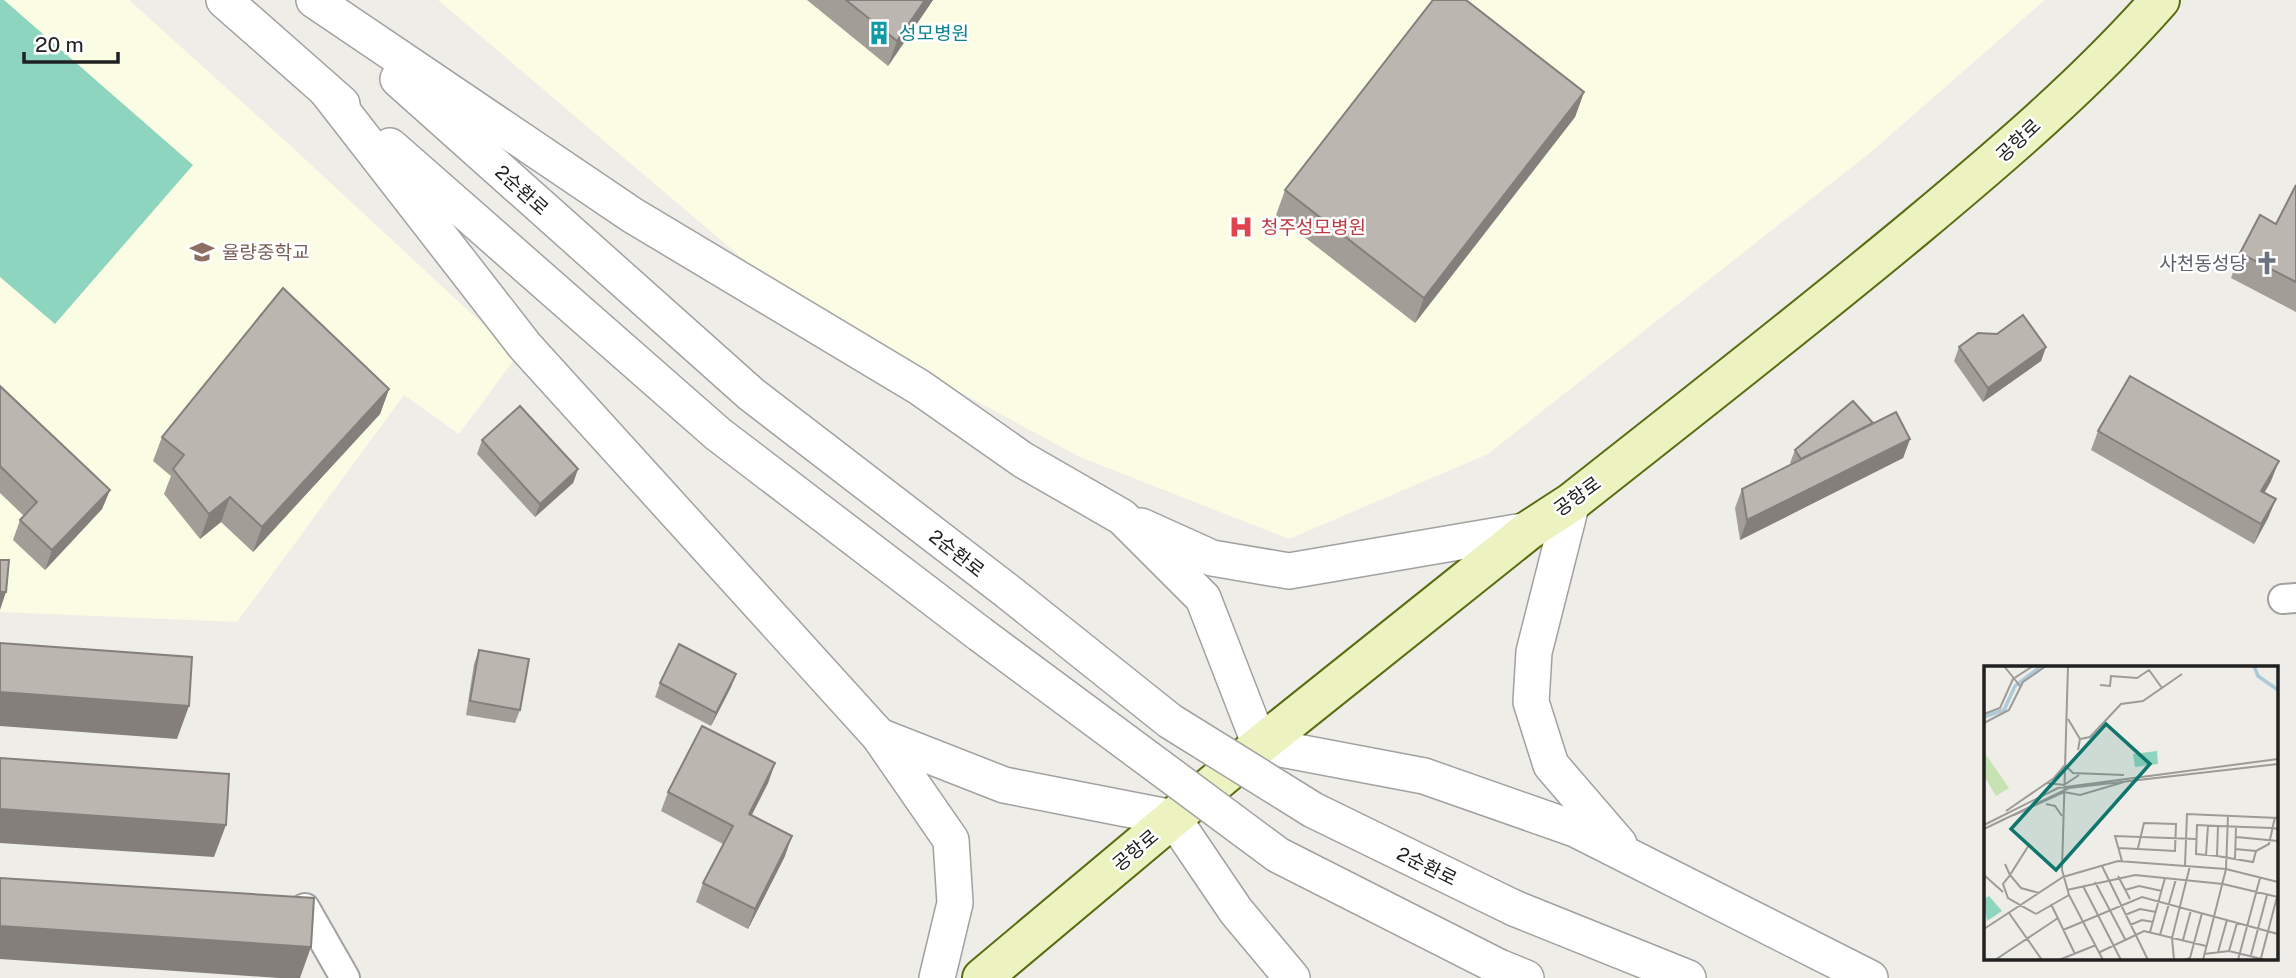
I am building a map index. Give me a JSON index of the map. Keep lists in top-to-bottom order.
{
  "streets": {
    "main road": ["공항로"],
    "street": ["2순환로"]
  },
  "places": {
    "building": ["성모병원"],
    "hospital": ["청주성모병원"],
    "school or university": ["율량중학교"],
    "church": ["사천동성당"]
  },
  "scale_bar": "20 m"
}
